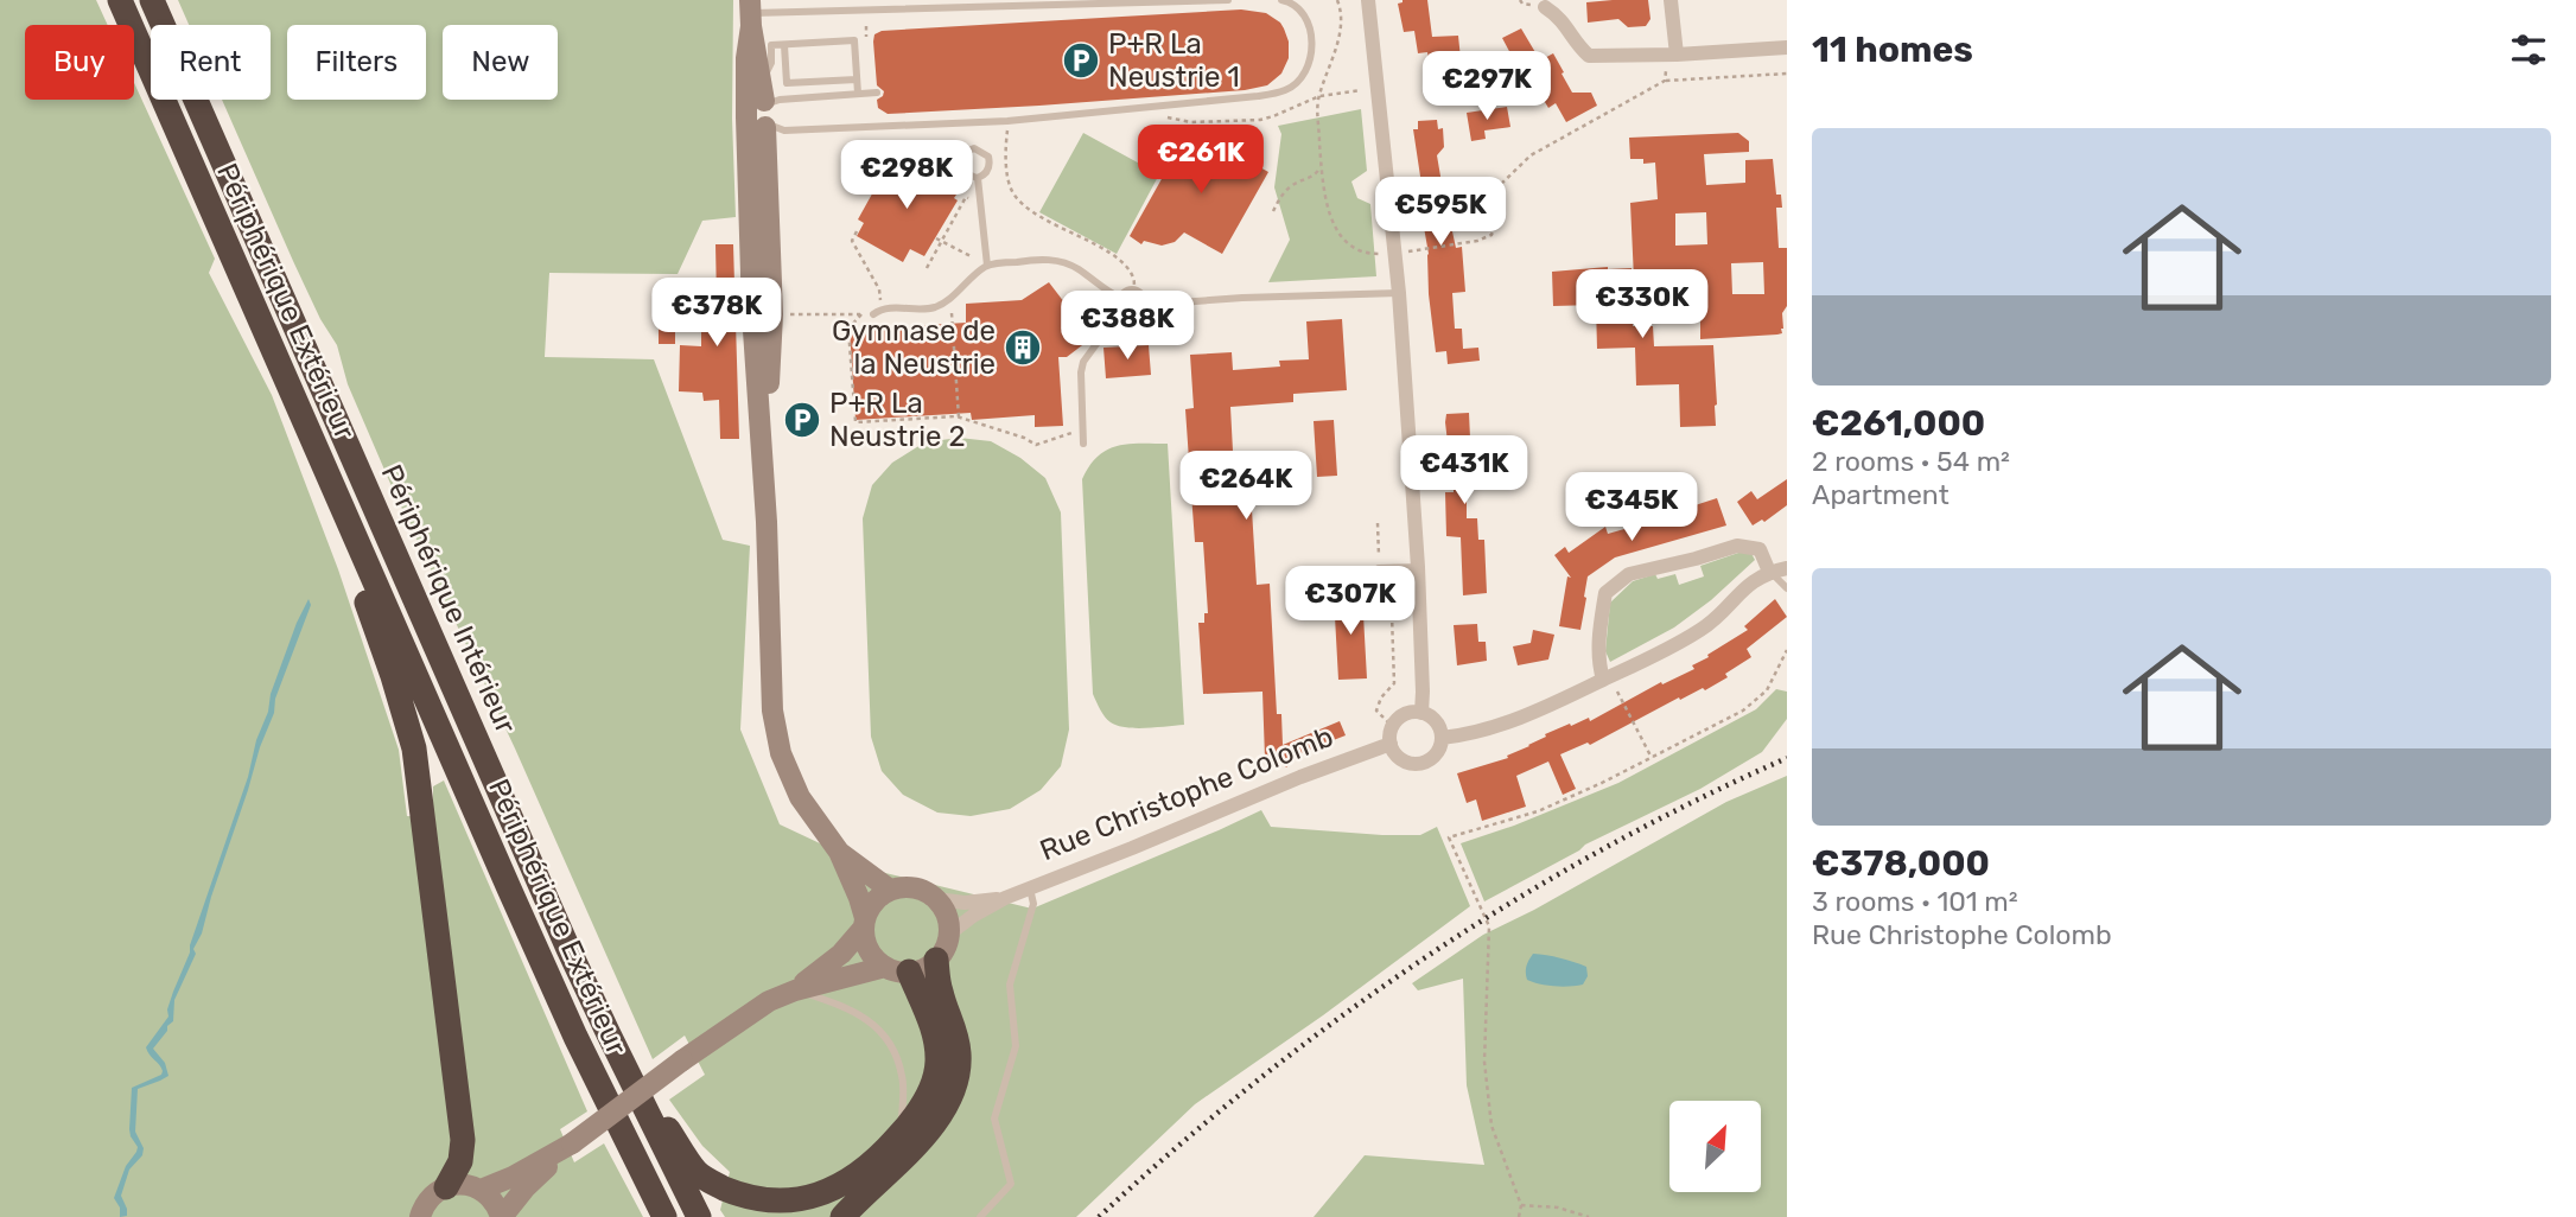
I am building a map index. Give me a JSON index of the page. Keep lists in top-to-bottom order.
{
  "streets": {
    "highway": ["Périphérique Extérieur", "Périphérique Intérieur"],
    "street": ["Rue Christophe Colomb"]
  },
  "places": {
    "parking": ["P+R La Neustrie 1", "P+R La Neustrie 2"],
    "building": ["Gymnase de la Neustrie"]
  },
  "north": "top right",
  "page": {
    "heading": "11 homes",
    "chip": [
      "Buy",
      "Rent",
      "Filters",
      "New"
    ],
    "price": [
      "€297K",
      "€261K",
      "€298K",
      "€595K",
      "€330K",
      "€378K",
      "€388K",
      "€431K",
      "€264K",
      "€345K",
      "€307K"
    ],
    "list": [
      {
        "name": "€261,000",
        "note": "2 rooms · 54 m² · Apartment"
      },
      {
        "name": "€378,000",
        "note": "3 rooms · 101 m² · Rue Christophe Colomb"
      }
    ]
  }
}
